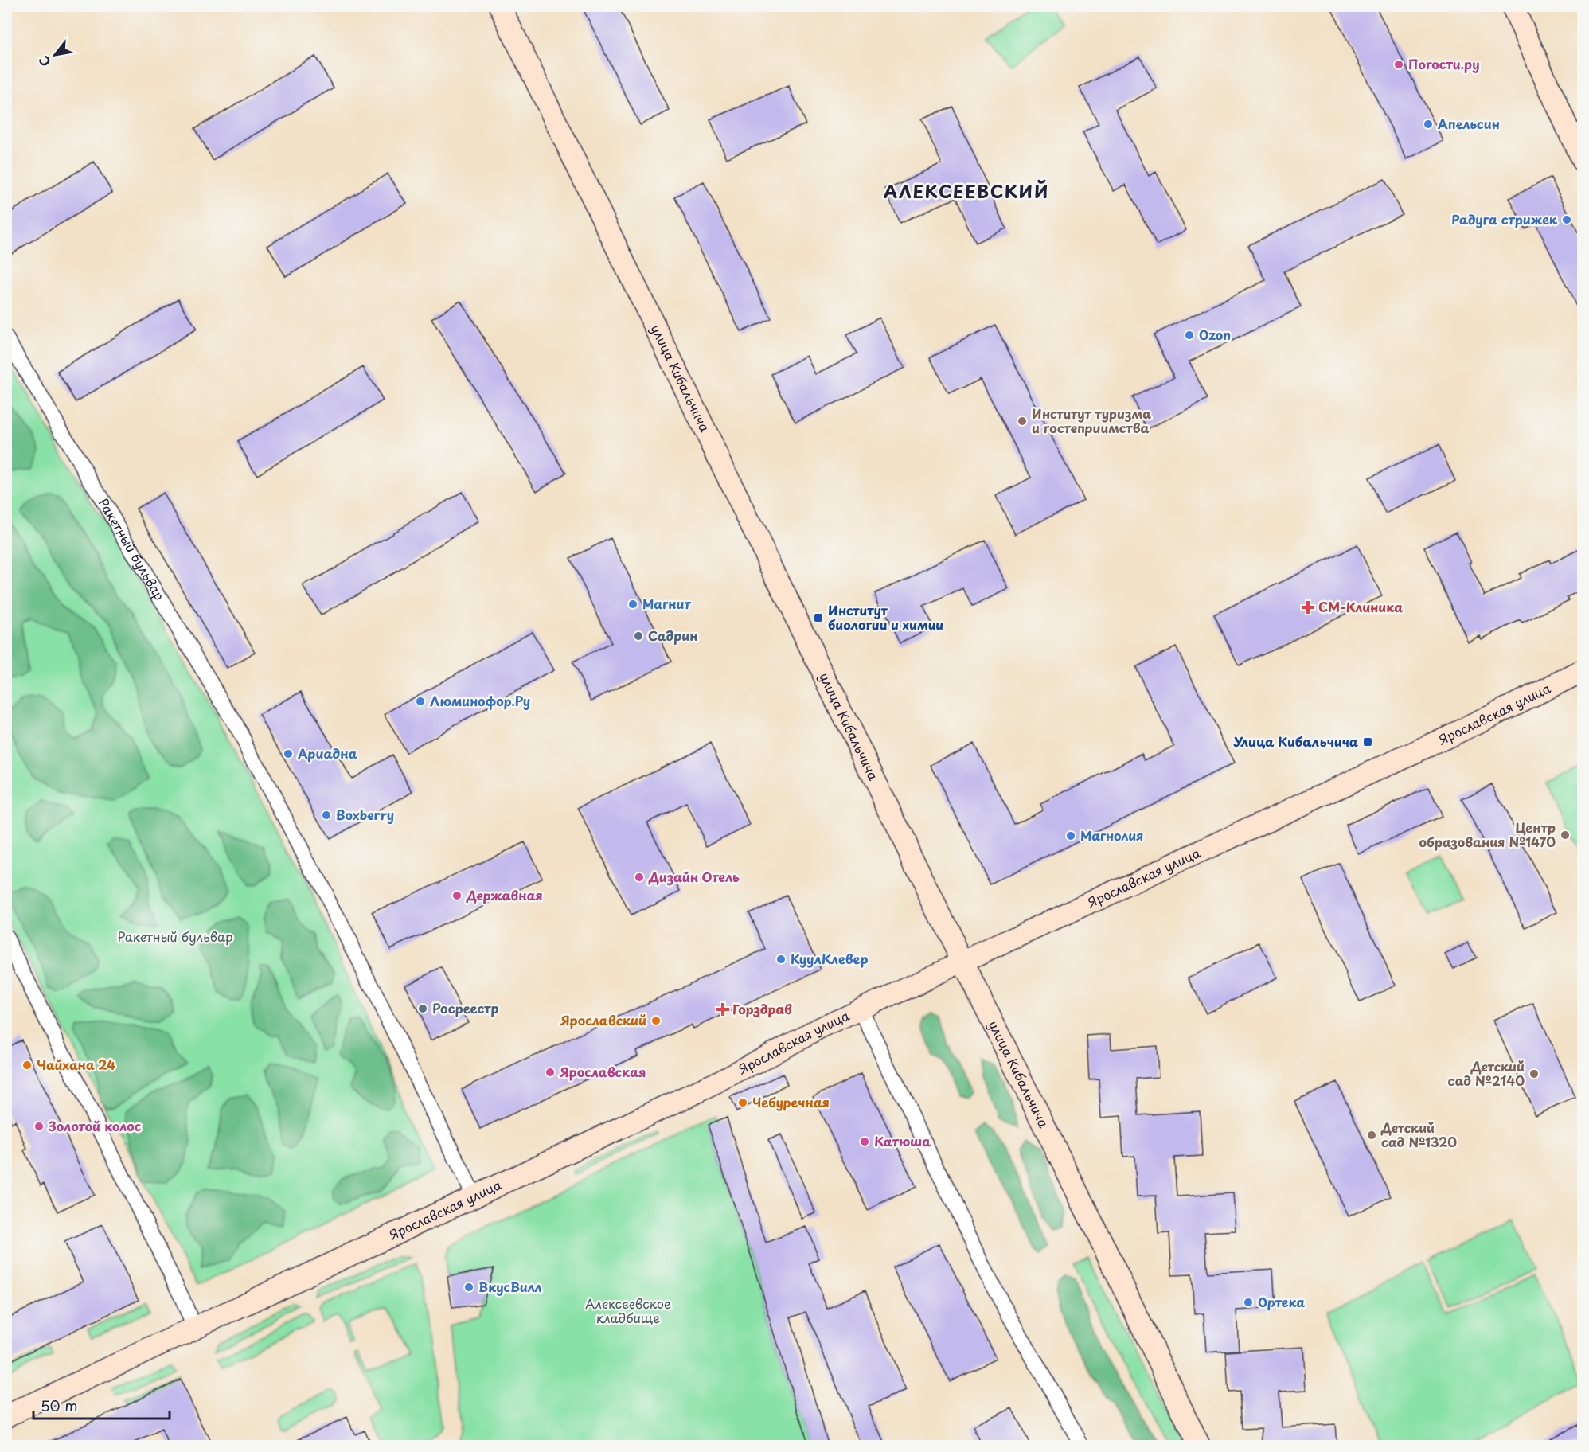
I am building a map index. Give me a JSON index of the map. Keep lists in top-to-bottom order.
{
  "streets": {
    "street": ["улица Кибальчича", "Ракетный бульвар", "Ярославская улица"]
  },
  "crossings": [
    ["улица Кибальчича", "Ярославская улица"],
    ["Ракетный бульвар", "Ярославская улица"]
  ],
  "districts": ["АЛЕКСЕЕВСКИЙ"],
  "parks": ["Ракетный бульвар", "Алексеевское кладбище"],
  "places": {
    "other": [
      "Погости.ру",
      "Апельсин",
      "Радуга стрижек",
      "Ozon",
      "Институт туризма и гостеприимства",
      "Магнит",
      "Садрин",
      "Люминофор.Ру",
      "Ариадна",
      "Boxberry",
      "Центр образования №1470",
      "Магнолия",
      "Дизайн Отель",
      "Державная",
      "КуулКлевер",
      "Росреестр",
      "Ярославский",
      "Чайхана 24",
      "Ярославская",
      "Детский сад №2140",
      "Чебуречная",
      "Золотой колос",
      "Детский сад №1320",
      "Катюша",
      "ВкусВилл",
      "Ортека"
    ],
    "health": ["СМ-Клиника", "Горздрав"],
    "transit": ["Институт биологии и химии", "Улица Кибальчича"]
  },
  "scale_bar": "50 m",
  "north": "bottom left"
}
